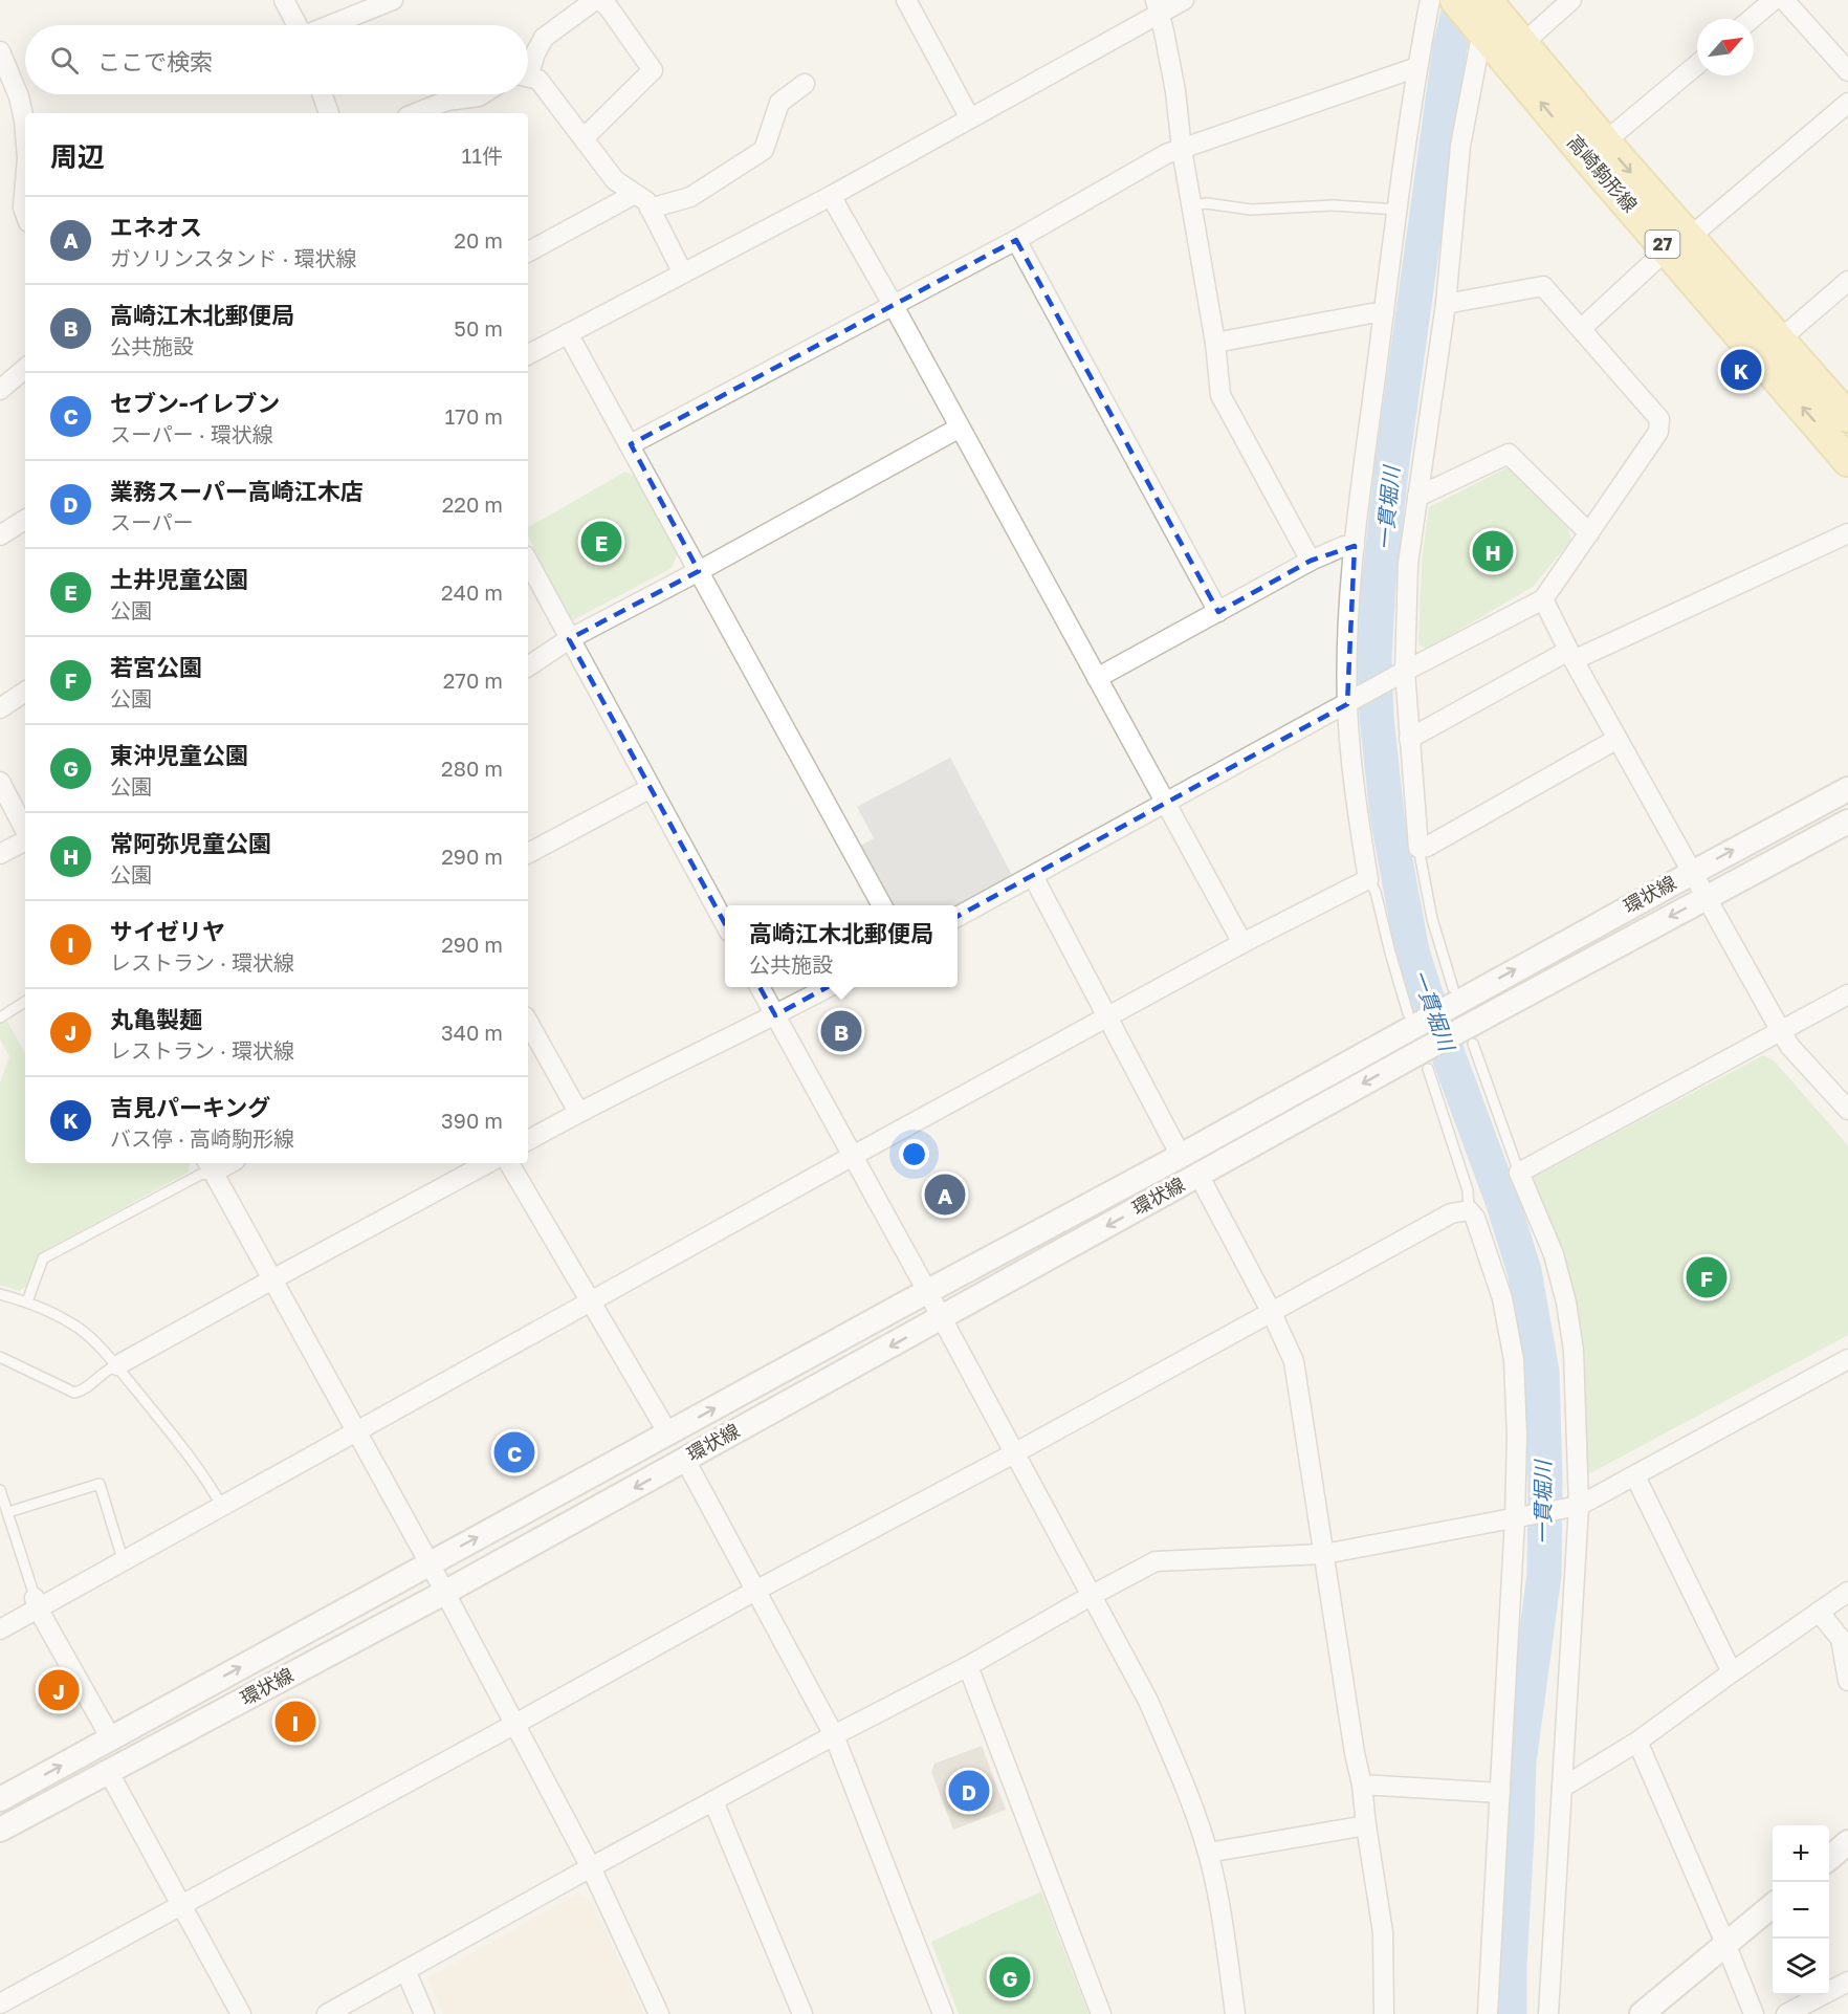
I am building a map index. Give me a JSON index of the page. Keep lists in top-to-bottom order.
{
  "streets": {
    "main road": ["高崎駒形線", "27"],
    "street": ["環状線"]
  },
  "water": ["一貫堀川"],
  "north": "top right",
  "page": {
    "search": "ここで検索",
    "heading": ["周辺", "11件"],
    "list": [
      {
        "mark": "A",
        "name": "エネオス",
        "note": "ガソリンスタンド · 環状線",
        "value": "20 m"
      },
      {
        "mark": "B",
        "name": "高崎江木北郵便局",
        "note": "公共施設",
        "value": "50 m"
      },
      {
        "mark": "C",
        "name": "セブン-イレブン",
        "note": "スーパー · 環状線",
        "value": "170 m"
      },
      {
        "mark": "D",
        "name": "業務スーパー高崎江木店",
        "note": "スーパー",
        "value": "220 m"
      },
      {
        "mark": "E",
        "name": "土井児童公園",
        "note": "公園",
        "value": "240 m"
      },
      {
        "mark": "F",
        "name": "若宮公園",
        "note": "公園",
        "value": "270 m"
      },
      {
        "mark": "G",
        "name": "東沖児童公園",
        "note": "公園",
        "value": "280 m"
      },
      {
        "mark": "H",
        "name": "常阿弥児童公園",
        "note": "公園",
        "value": "290 m"
      },
      {
        "mark": "I",
        "name": "サイゼリヤ",
        "note": "レストラン · 環状線",
        "value": "290 m"
      },
      {
        "mark": "J",
        "name": "丸亀製麺",
        "note": "レストラン · 環状線",
        "value": "340 m"
      },
      {
        "mark": "K",
        "name": "吉見パーキング",
        "note": "バス停 · 高崎駒形線",
        "value": "390 m"
      }
    ],
    "pins": [
      "K",
      "E",
      "H",
      "B",
      "A",
      "F",
      "C",
      "J",
      "I",
      "D",
      "G"
    ],
    "popup": ["高崎江木北郵便局", "公共施設"],
    "map_buttons": ["+", "−"]
  }
}
